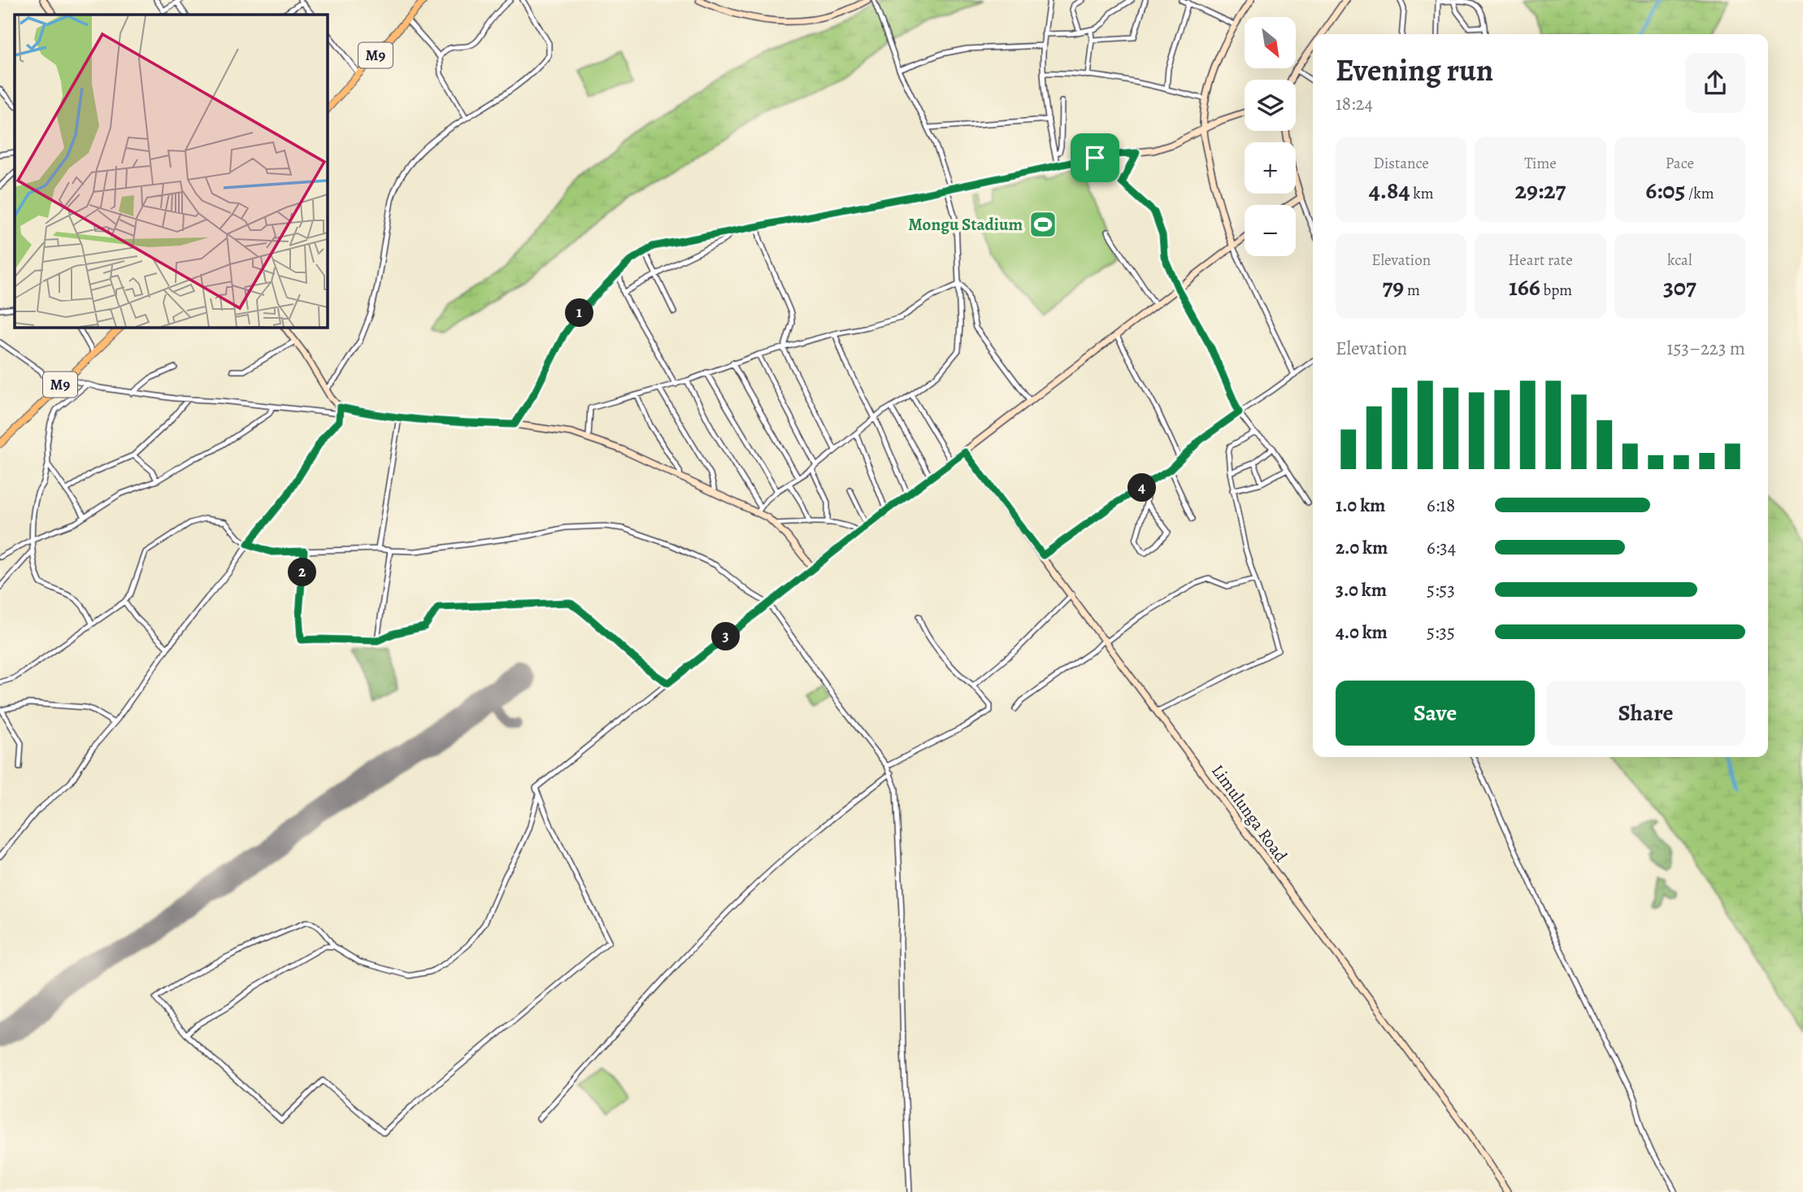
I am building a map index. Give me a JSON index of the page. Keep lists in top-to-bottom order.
{
  "streets": {
    "main road": ["M9", "Limulunga Road"]
  },
  "places": {
    "sports": ["Mongu Stadium"]
  },
  "north": "bottom right",
  "page": {
    "map_buttons": ["+", "−"],
    "heading": ["Evening run", "18:24"],
    "stats": [
      ["Distance", "4.84 km"],
      ["Time", "29:27"],
      ["Pace", "6:05 /km"],
      ["Elevation", "79 m"],
      ["Heart rate", "166 bpm"],
      ["kcal", "307"]
    ],
    "pins": [
      "1",
      "4",
      "2",
      "3"
    ],
    "chart": ["Elevation", "153–223 m"],
    "list": [
      {
        "name": "1.0 km",
        "note": "6:18"
      },
      {
        "name": "2.0 km",
        "note": "6:34"
      },
      {
        "name": "3.0 km",
        "note": "5:53"
      },
      {
        "name": "4.0 km",
        "note": "5:35"
      }
    ],
    "buttons": ["Save", "Share"]
  }
}
